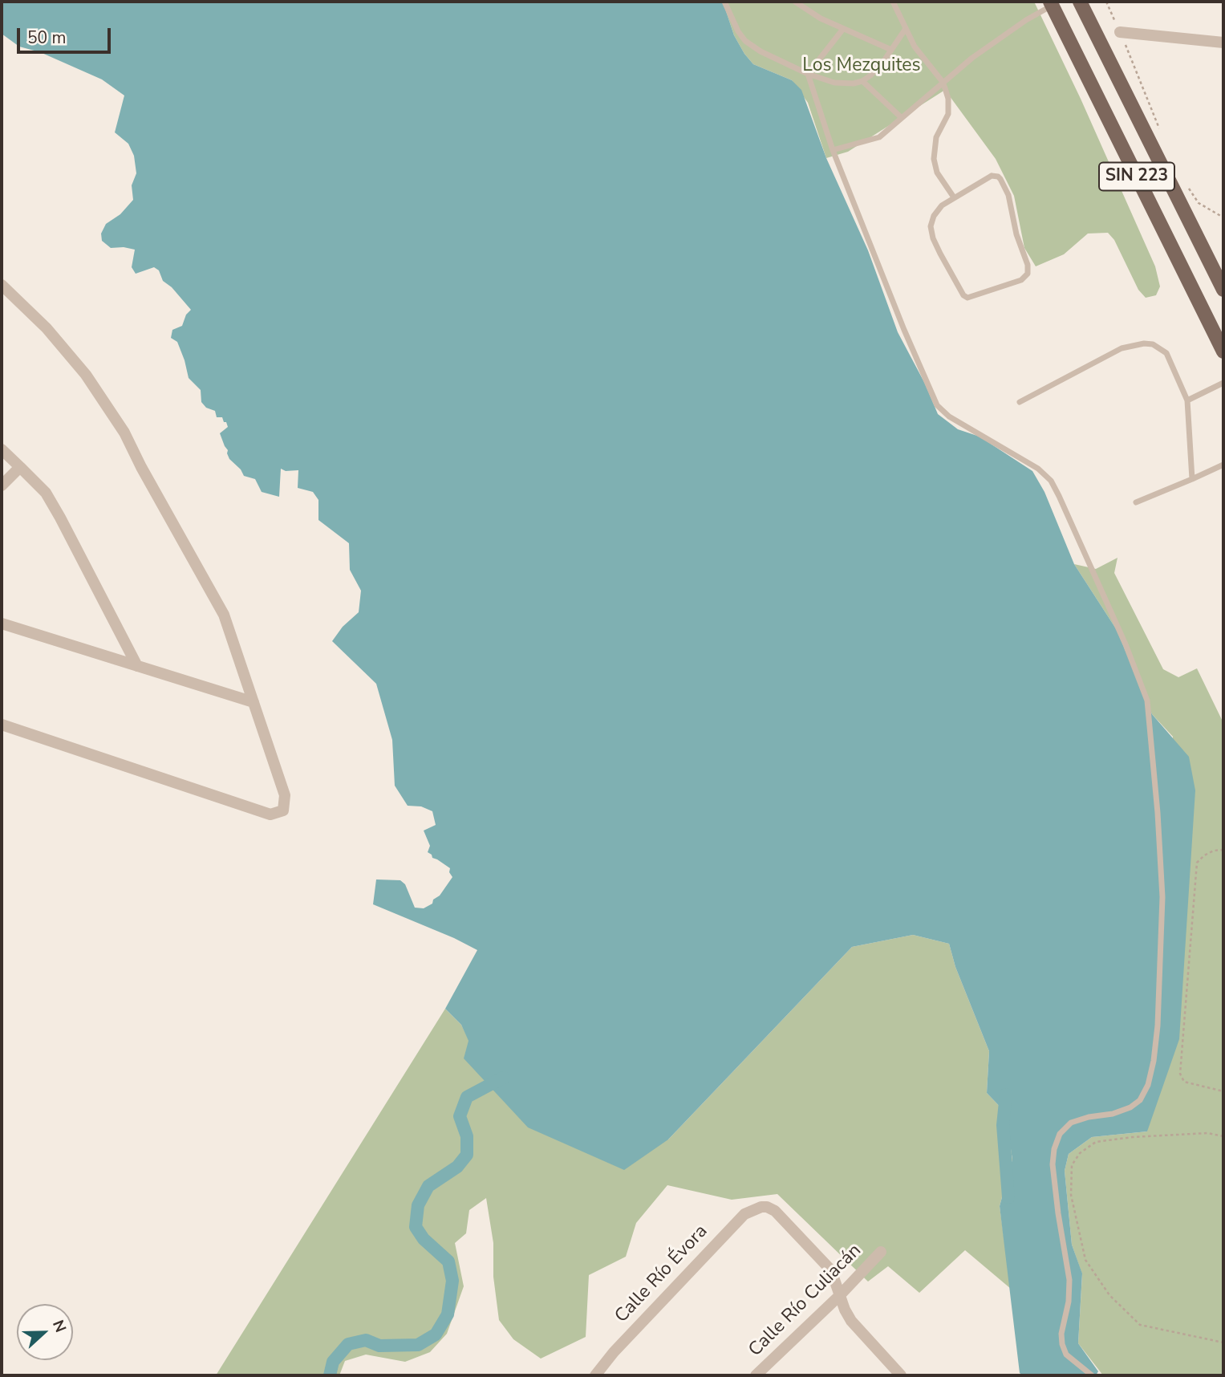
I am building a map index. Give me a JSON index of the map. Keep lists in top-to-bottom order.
{
  "streets": {
    "main road": ["SIN 223"],
    "street": ["Calle Río Évora", "Calle Río Culiacán"]
  },
  "crossings": [
    ["Calle Río Évora", "Calle Río Culiacán"]
  ],
  "parks": ["Los Mezquites"],
  "scale_bar": "50 m",
  "north": "right"
}
